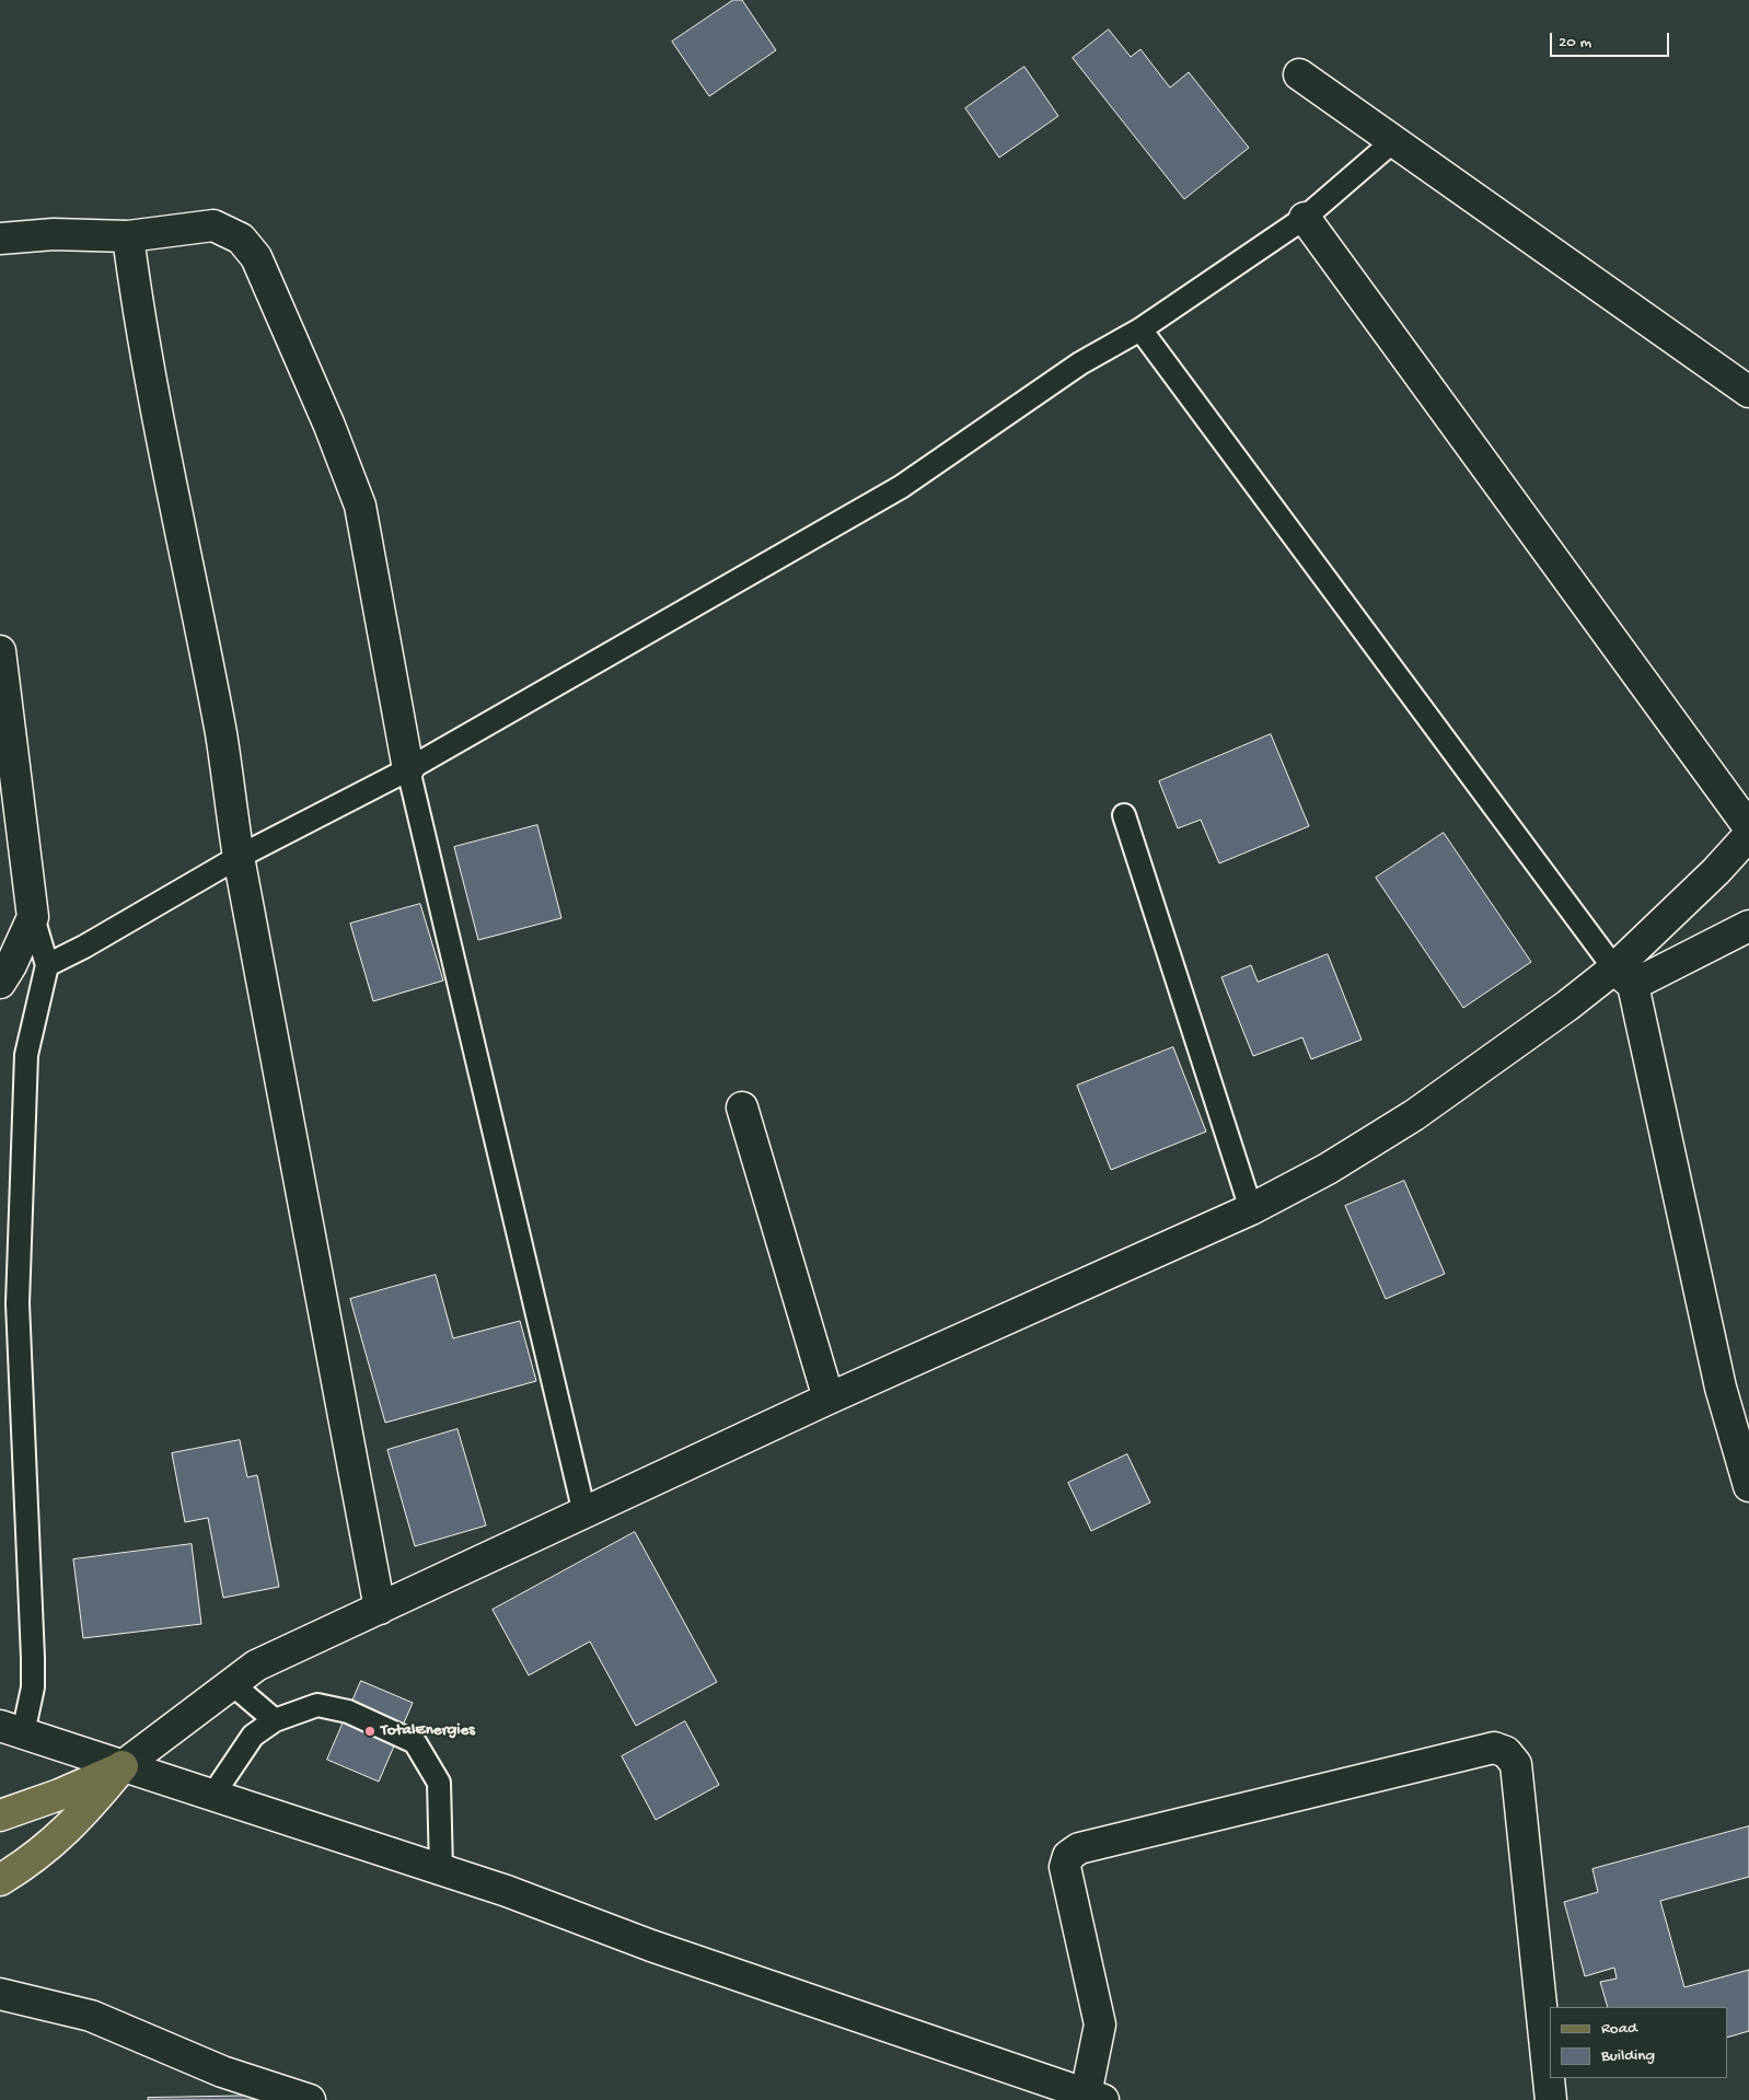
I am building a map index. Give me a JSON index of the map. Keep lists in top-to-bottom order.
{
  "places": ["TotalEnergies"],
  "legend": ["Road", "Building"],
  "scale_bar": "20 m"
}
